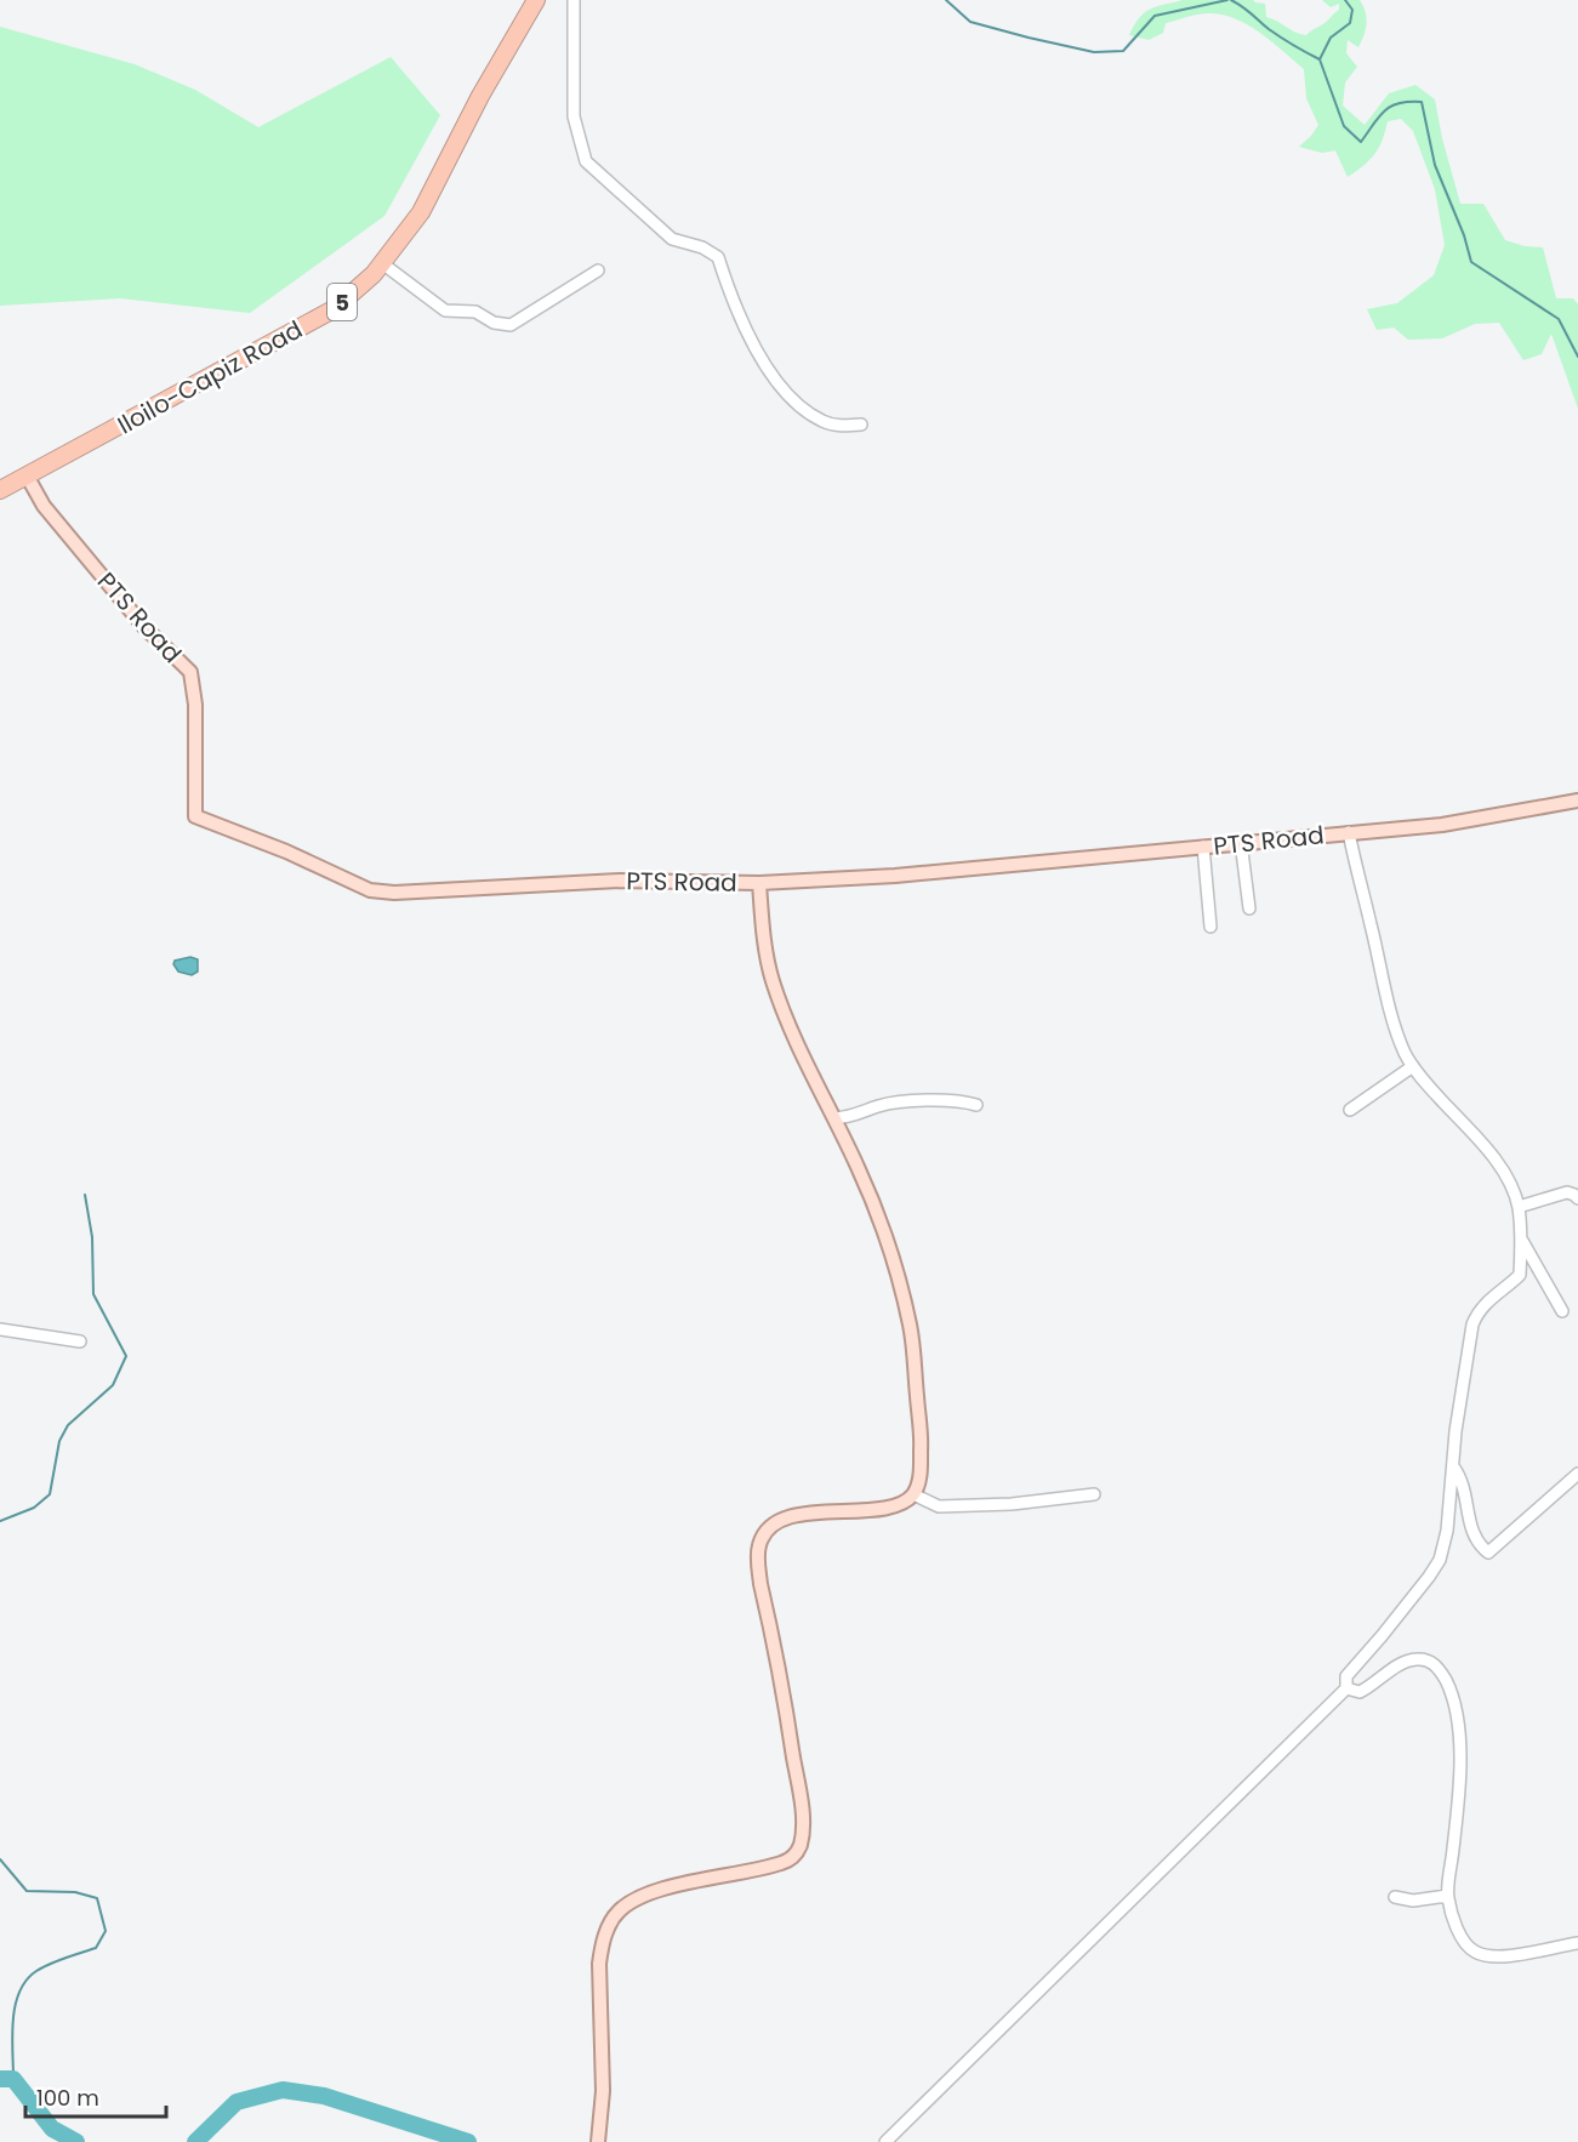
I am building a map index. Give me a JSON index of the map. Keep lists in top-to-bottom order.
{
  "streets": {
    "highway": ["5", "Iloilo-Capiz Road"],
    "main road": ["PTS Road"]
  },
  "crossings": [
    ["5", "Iloilo-Capiz Road"],
    ["5", "PTS Road"],
    ["Iloilo-Capiz Road", "PTS Road"]
  ],
  "scale_bar": "100 m"
}
